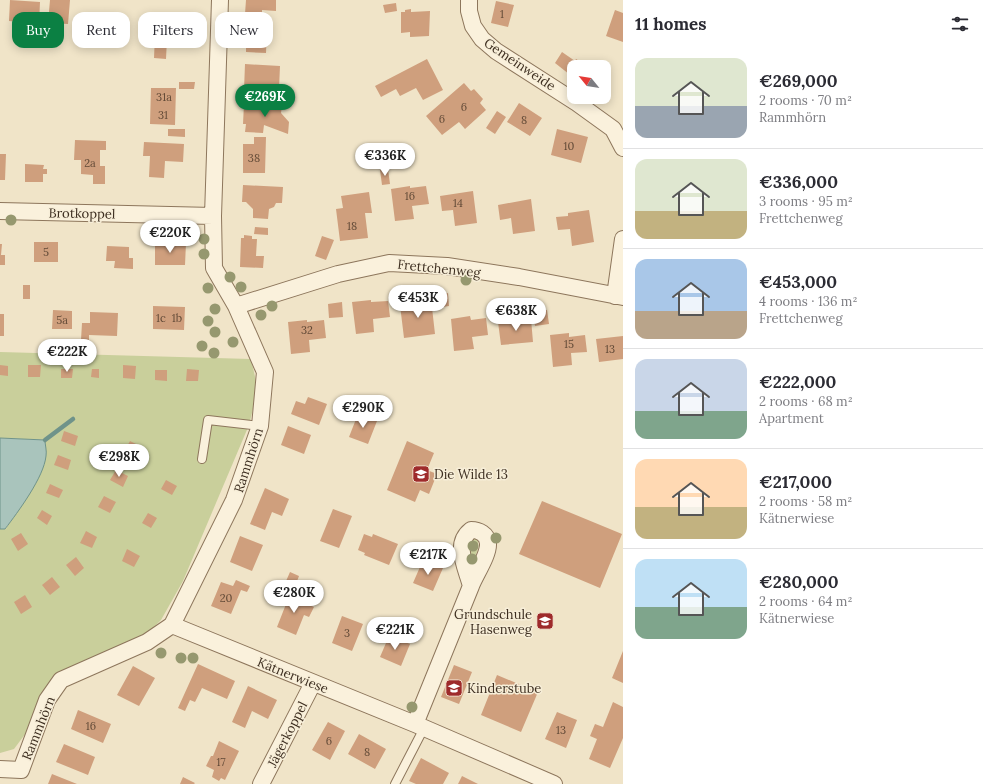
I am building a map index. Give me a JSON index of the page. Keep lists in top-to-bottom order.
{
  "streets": {
    "street": [
      "Gemeinweide",
      "Brotkoppel",
      "Frettchenweg",
      "Rammhörn",
      "Kätnerwiese",
      "Jägerkoppel"
    ]
  },
  "crossings": [
    ["Brotkoppel", "Rammhörn"],
    ["Frettchenweg", "Rammhörn"],
    ["Rammhörn", "Kätnerwiese"],
    ["Kätnerwiese", "Jägerkoppel"]
  ],
  "places": {
    "school or university": ["Die Wilde 13", "Grundschule Hasenweg", "Kinderstube"]
  },
  "house_numbers": [
    "1",
    "31a",
    "6",
    "31",
    "6",
    "8",
    "10",
    "38",
    "2a",
    "16",
    "14",
    "18",
    "5",
    "1c",
    "1b",
    "5a",
    "32",
    "15",
    "13",
    "20",
    "3",
    "16",
    "13",
    "6",
    "8",
    "17"
  ],
  "north": "top left",
  "page": {
    "heading": "11 homes",
    "chip": [
      "Buy",
      "Rent",
      "Filters",
      "New"
    ],
    "list": [
      {
        "name": "€269,000",
        "note": "2 rooms · 70 m² · Rammhörn"
      },
      {
        "name": "€336,000",
        "note": "3 rooms · 95 m² · Frettchenweg"
      },
      {
        "name": "€453,000",
        "note": "4 rooms · 136 m² · Frettchenweg"
      },
      {
        "name": "€222,000",
        "note": "2 rooms · 68 m² · Apartment"
      },
      {
        "name": "€217,000",
        "note": "2 rooms · 58 m² · Kätnerwiese"
      },
      {
        "name": "€280,000",
        "note": "2 rooms · 64 m² · Kätnerwiese"
      }
    ],
    "price": [
      "€269K",
      "€336K",
      "€220K",
      "€453K",
      "€638K",
      "€222K",
      "€290K",
      "€298K",
      "€217K",
      "€280K",
      "€221K"
    ]
  }
}
